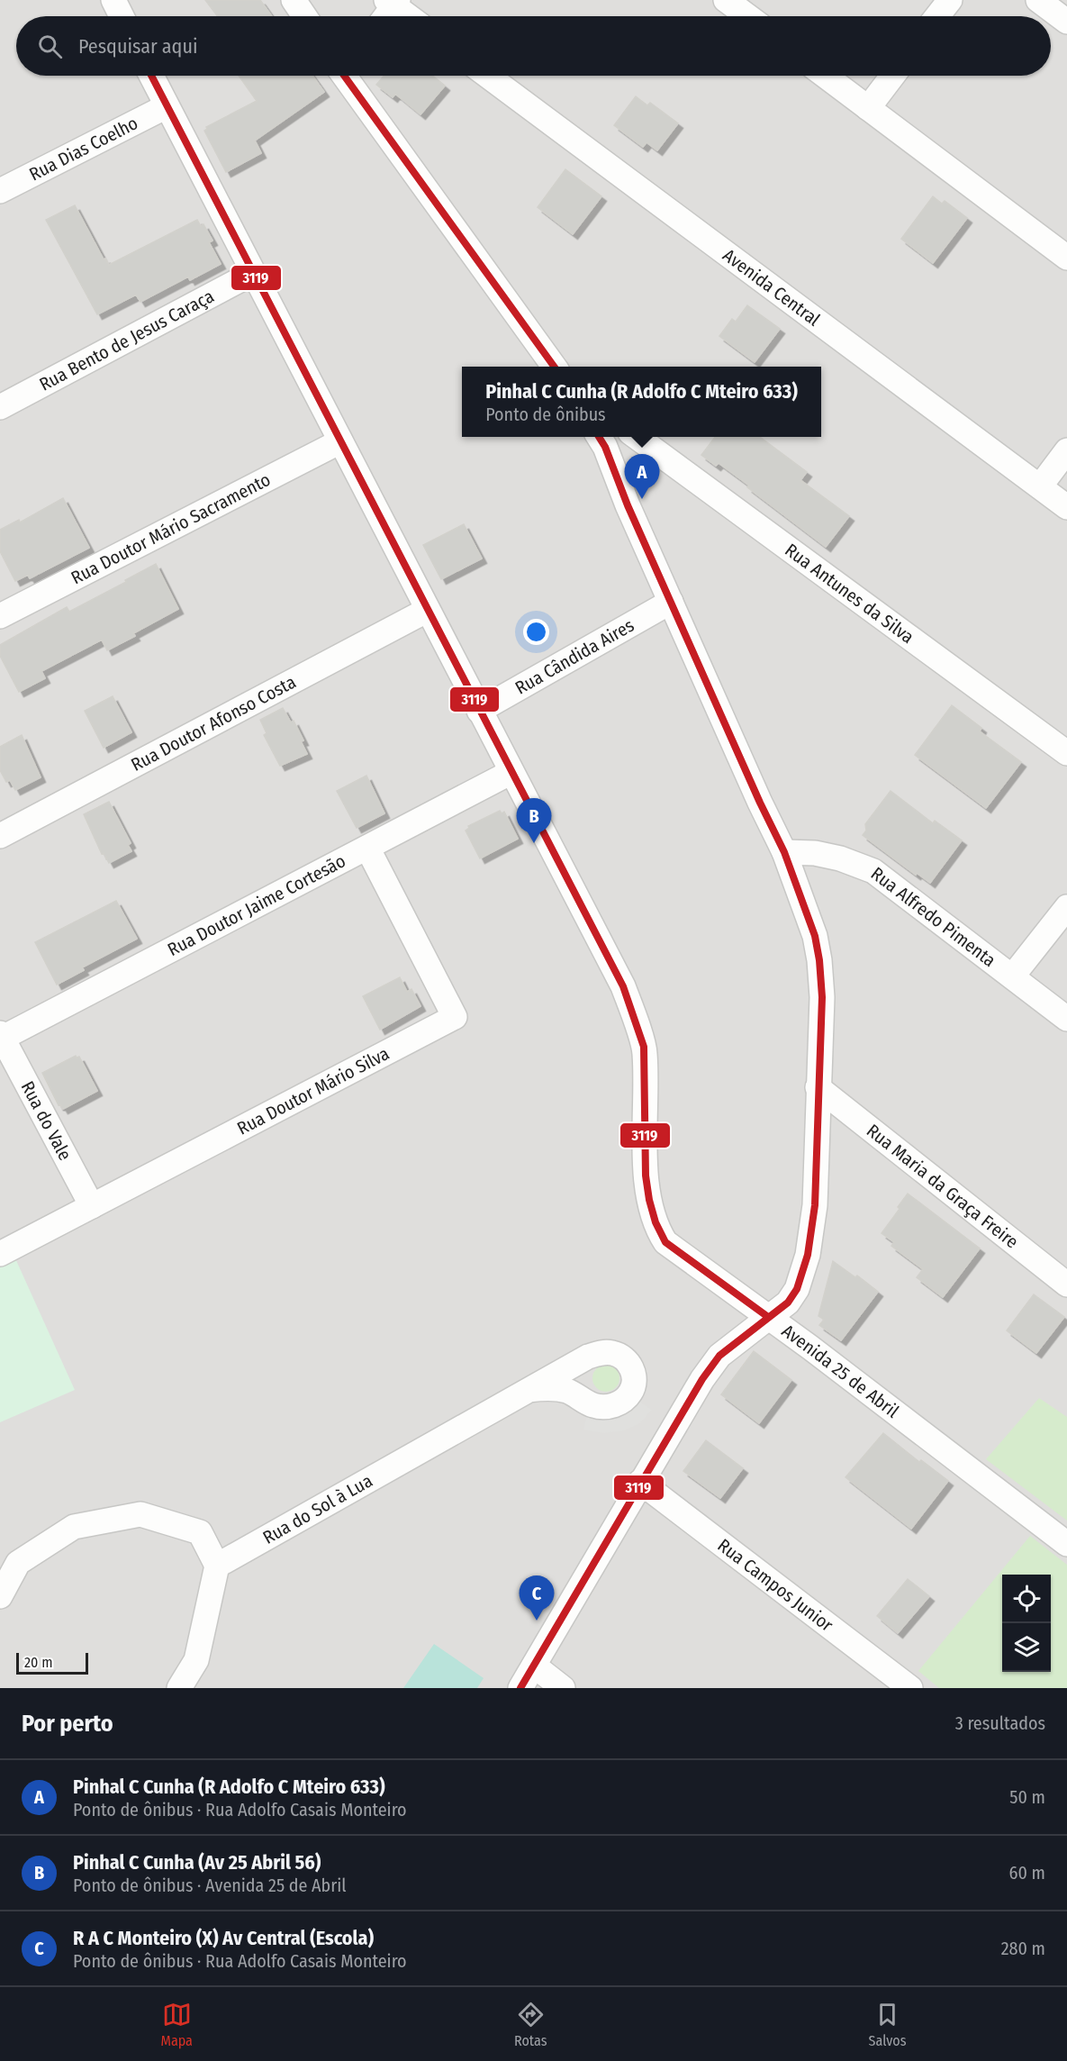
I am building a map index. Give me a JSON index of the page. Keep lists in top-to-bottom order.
{
  "streets": {
    "street": [
      "Rua Dias Coelho",
      "Avenida Central",
      "Rua Bento de Jesus Caraça",
      "Rua Doutor Mário Sacramento",
      "Rua Antunes da Silva",
      "Rua Cândida Aires",
      "Rua Doutor Afonso Costa",
      "Rua Doutor Jaime Cortesão",
      "Rua Alfredo Pimenta",
      "Rua Doutor Mário Silva",
      "Rua do Vale",
      "Rua Maria da Graça Freire",
      "Avenida 25 de Abril",
      "Rua do Sol à Lua",
      "Rua Campos Junior"
    ]
  },
  "crossings": [
    ["Rua Dias Coelho", "Avenida 25 de Abril"],
    ["Rua Bento de Jesus Caraça", "Avenida 25 de Abril"],
    ["Rua Doutor Mário Sacramento", "Avenida 25 de Abril"],
    ["Rua Cândida Aires", "Avenida 25 de Abril"],
    ["Rua Doutor Afonso Costa", "Avenida 25 de Abril"],
    ["Rua Doutor Jaime Cortesão", "Rua Doutor Mário Silva"],
    ["Rua Doutor Jaime Cortesão", "Rua do Vale"],
    ["Rua Doutor Jaime Cortesão", "Avenida 25 de Abril"],
    ["Rua Doutor Mário Silva", "Rua do Vale"]
  ],
  "lines": ["transit line 3119"],
  "scale_bar": "20 m",
  "page": {
    "search": "Pesquisar aqui",
    "popup": ["Pinhal C Cunha (R Adolfo C Mteiro 633)", "Ponto de ônibus"],
    "pins": ["A", "B", "C"],
    "scale": "20 m",
    "heading": ["Por perto", "3 resultados"],
    "list": [
      {
        "mark": "A",
        "name": "Pinhal C Cunha (R Adolfo C Mteiro 633)",
        "note": "Ponto de ônibus · Rua Adolfo Casais Monteiro",
        "value": "50 m"
      },
      {
        "mark": "B",
        "name": "Pinhal C Cunha (Av 25 Abril 56)",
        "note": "Ponto de ônibus · Avenida 25 de Abril",
        "value": "60 m"
      },
      {
        "mark": "C",
        "name": "R A C Monteiro (X) Av Central (Escola)",
        "note": "Ponto de ônibus · Rua Adolfo Casais Monteiro",
        "value": "280 m"
      }
    ],
    "nav": ["Mapa", "Rotas", "Salvos"]
  }
}
